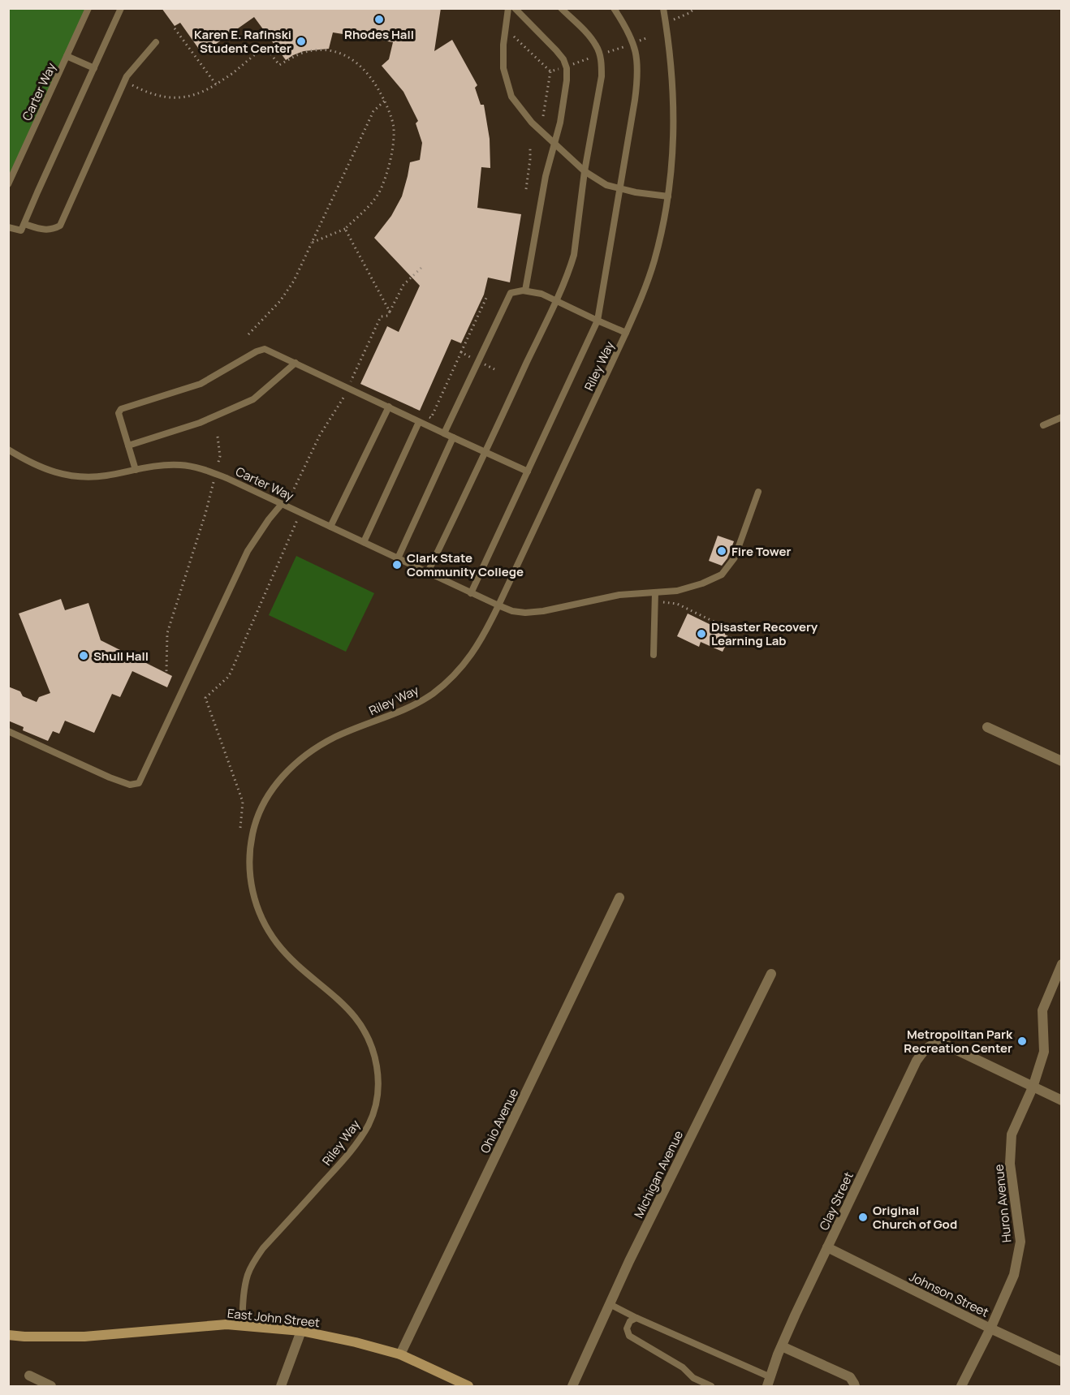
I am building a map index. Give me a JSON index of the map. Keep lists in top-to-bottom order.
{
  "streets": {
    "street": [
      "Ohio Avenue",
      "Michigan Avenue",
      "Clay Street",
      "Huron Avenue",
      "Johnson Street",
      "East John Street"
    ],
    "lane": ["Carter Way", "Riley Way"]
  },
  "crossings": [
    ["Carter Way", "Riley Way"],
    ["Riley Way", "East John Street"],
    ["Ohio Avenue", "East John Street"],
    ["Clay Street", "Huron Avenue"],
    ["Clay Street", "Johnson Street"],
    ["Huron Avenue", "Johnson Street"]
  ],
  "places": [
    "Rhodes Hall",
    "Karen E. Rafinski Student Center",
    "Fire Tower",
    "Clark State Community College",
    "Disaster Recovery Learning Lab",
    "Shull Hall",
    "Metropolitan Park Recreation Center",
    "Original Church of God"
  ]
}
